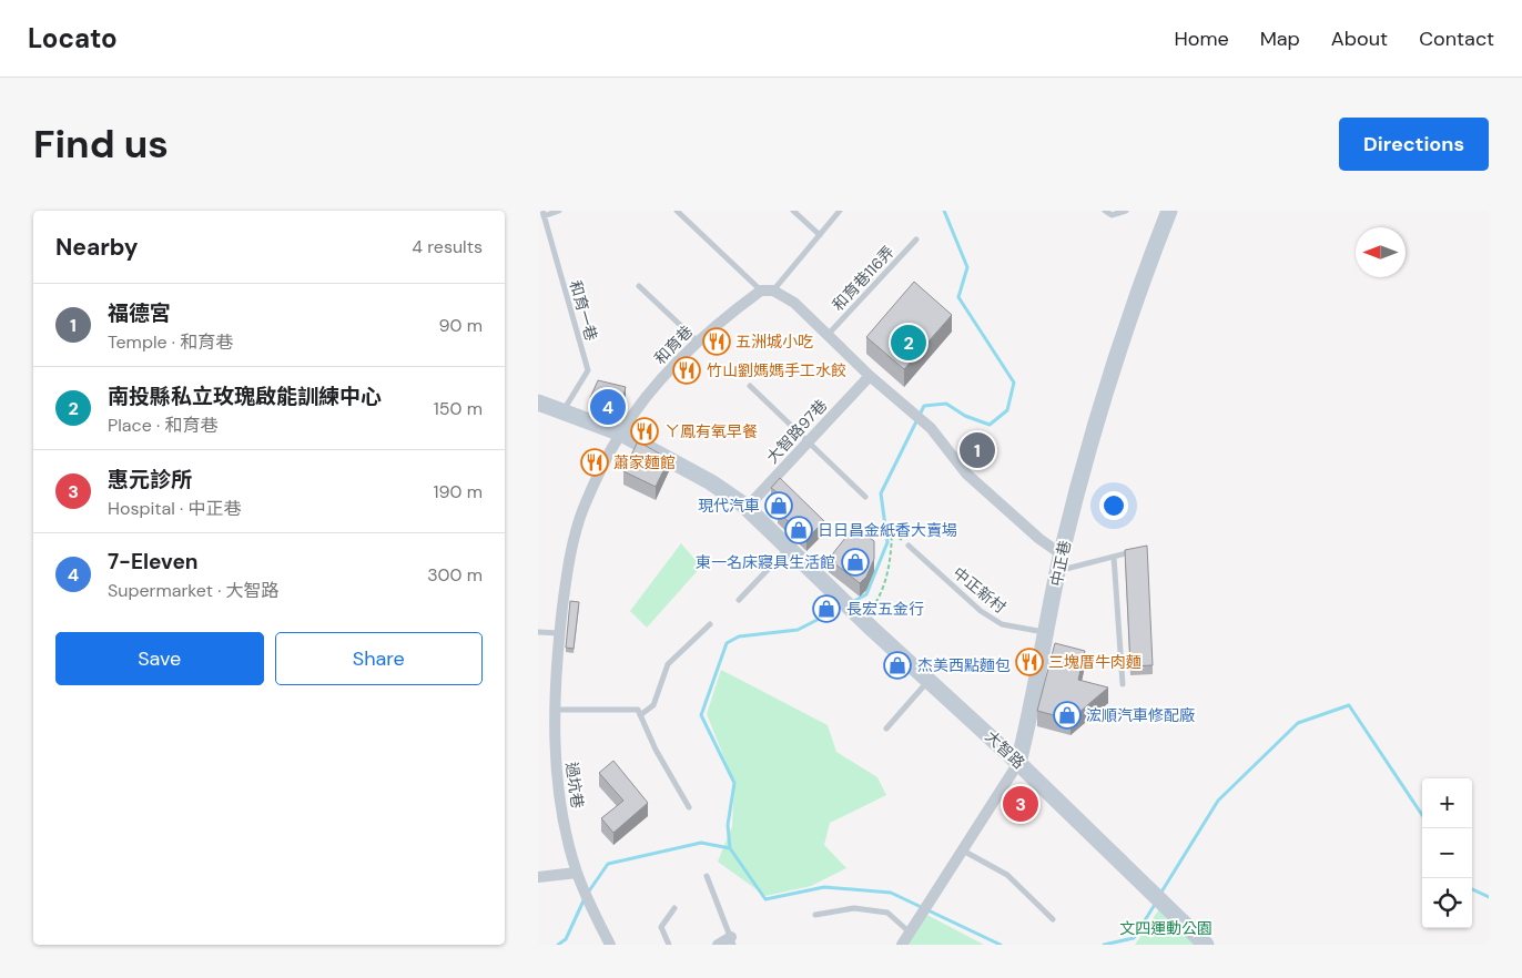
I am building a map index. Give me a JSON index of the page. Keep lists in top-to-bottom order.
{
  "streets": {
    "street": [
      "和育巷",
      "大智路97巷",
      "中正巷",
      "大智路",
      "過坑巷"
    ],
    "lane": ["和育巷116弄", "和育一巷", "中正新村"]
  },
  "crossings": [
    ["和育一巷", "大智路"],
    ["和育巷", "大智路"],
    ["和育巷", "過坑巷"],
    ["大智路97巷", "大智路"],
    ["中正巷", "中正新村"],
    ["中正巷", "大智路"],
    ["大智路", "過坑巷"]
  ],
  "parks": ["文四運動公園"],
  "places": {
    "restaurant": [
      "五洲城小吃",
      "竹山劉媽媽手工水餃",
      "ㄚ鳳有氧早餐",
      "蕭家麵館",
      "三塊厝牛肉麵"
    ],
    "shop": [
      "現代汽車",
      "日日昌金紙香大賣場",
      "東一名床寢具生活館",
      "長宏五金行",
      "杰美西點麵包",
      "浤順汽車修配廠"
    ]
  },
  "north": "left",
  "page": {
    "header": "Locato",
    "nav": [
      "Home",
      "Map",
      "About",
      "Contact"
    ],
    "buttons": [
      "Directions",
      ["Save", "Share"]
    ],
    "title": "Find us",
    "heading": ["Nearby", "4 results"],
    "list": [
      {
        "mark": "1",
        "name": "福德宮",
        "note": "Temple · 和育巷",
        "value": "90 m"
      },
      {
        "mark": "2",
        "name": "南投縣私立玫瑰啟能訓練中心",
        "note": "Place · 和育巷",
        "value": "150 m"
      },
      {
        "mark": "3",
        "name": "惠元診所",
        "note": "Hospital · 中正巷",
        "value": "190 m"
      },
      {
        "mark": "4",
        "name": "7-Eleven",
        "note": "Supermarket · 大智路",
        "value": "300 m"
      }
    ],
    "pins": [
      "2",
      "4",
      "1",
      "3"
    ],
    "map_buttons": ["+", "−"]
  }
}
